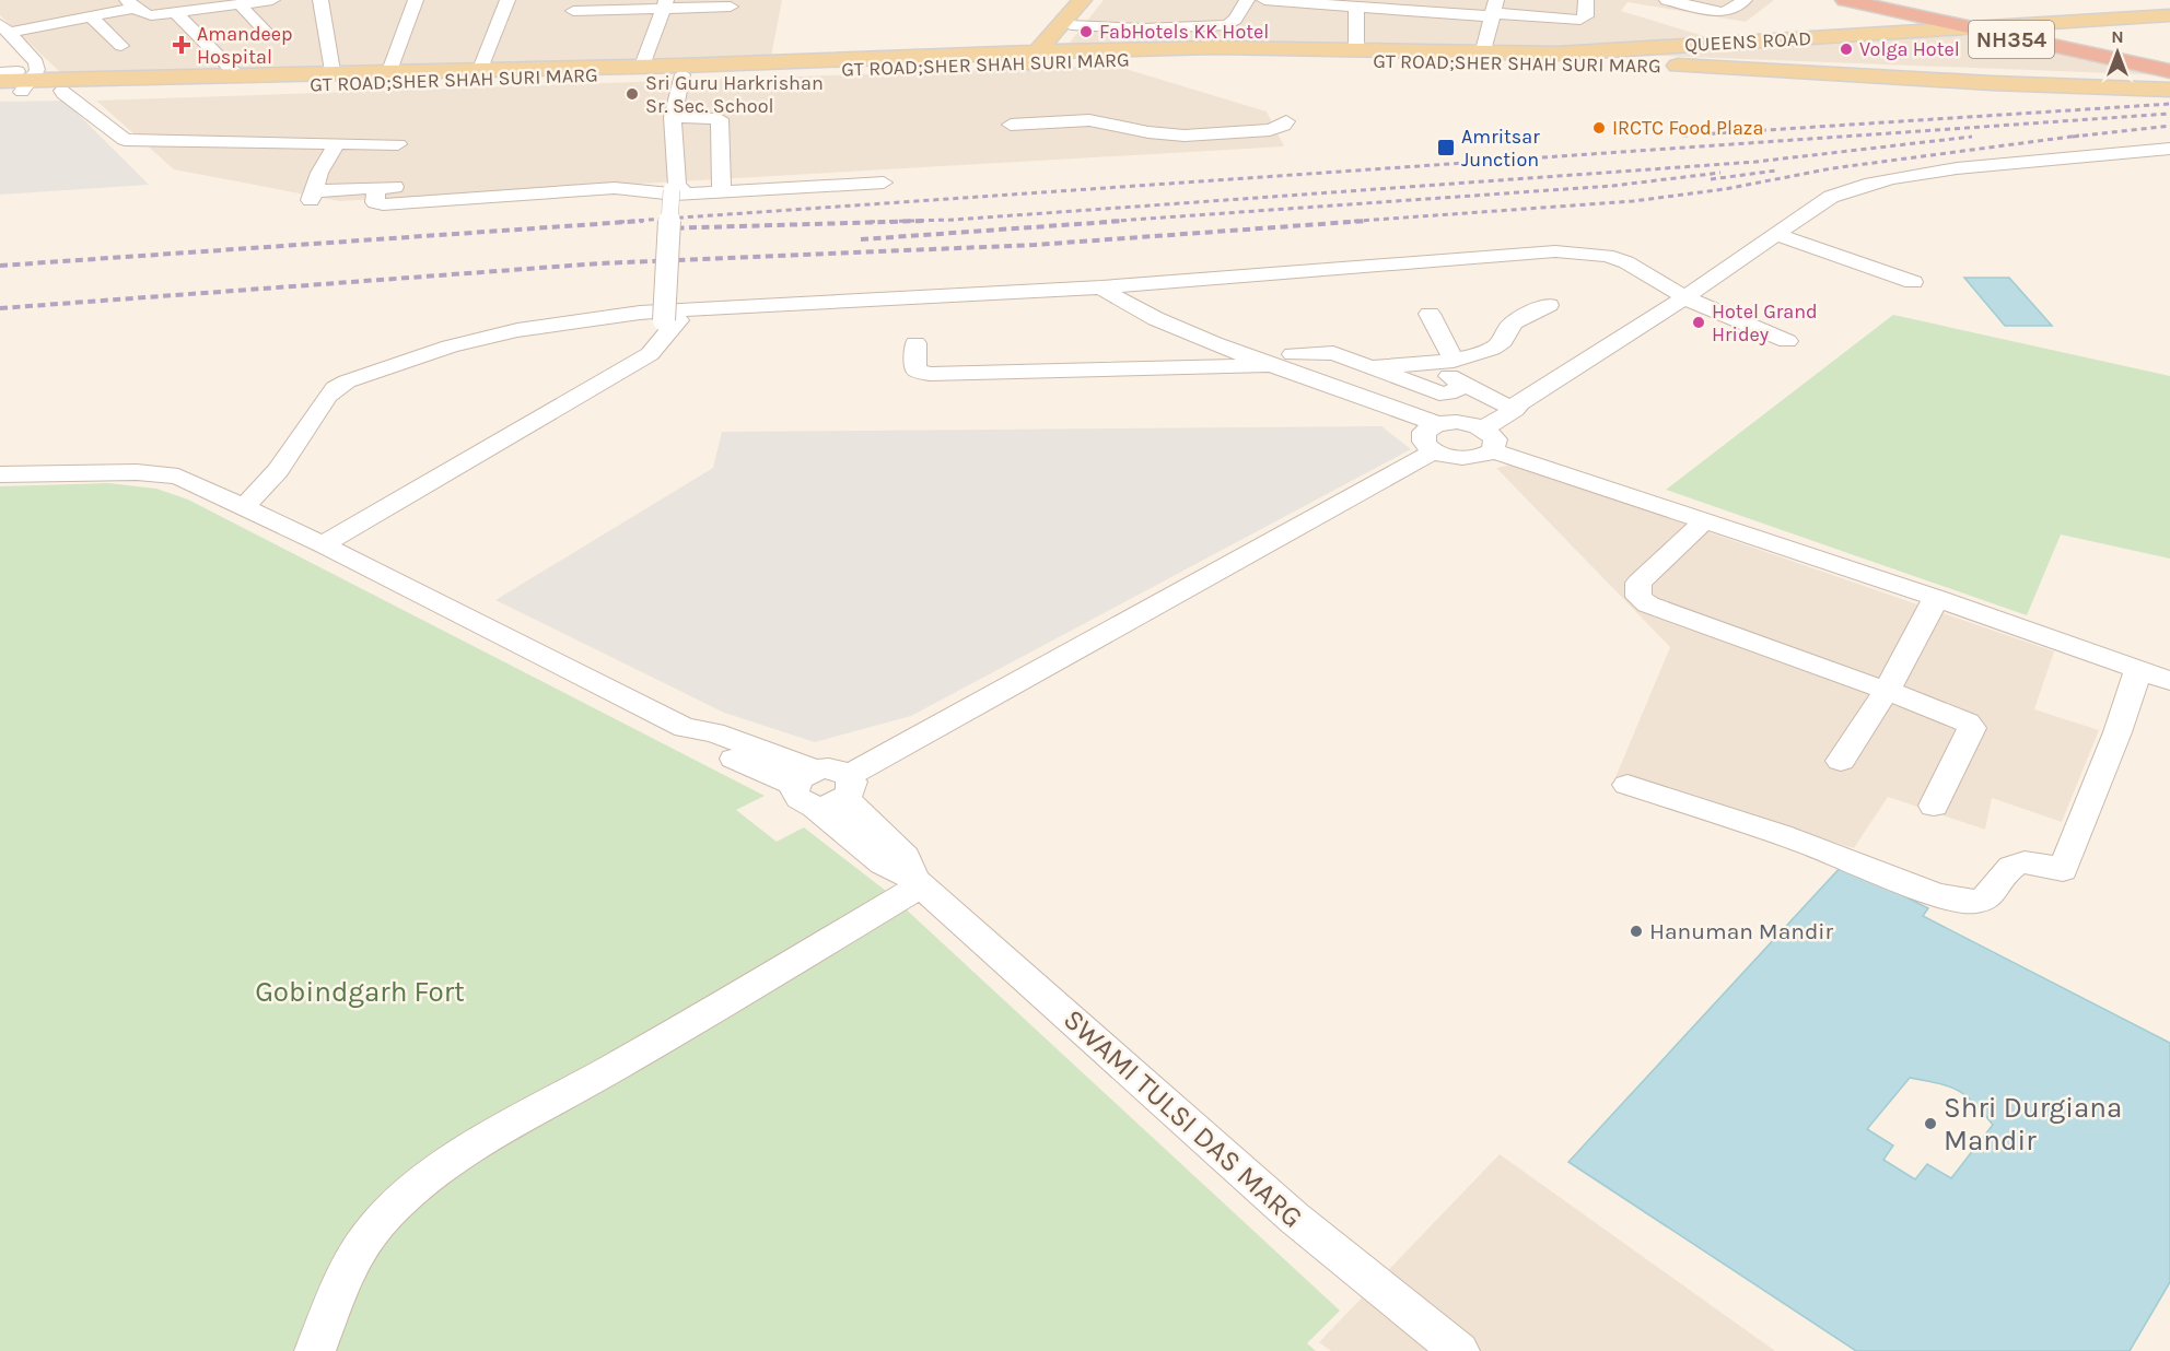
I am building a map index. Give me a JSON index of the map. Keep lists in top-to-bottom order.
{
  "streets": {
    "highway": ["NH354"],
    "main road": ["QUEENS ROAD", "GT ROAD;SHER SHAH SURI MARG"],
    "street": ["SWAMI TULSI DAS MARG"]
  },
  "crossings": [
    ["NH354", "QUEENS ROAD"],
    ["QUEENS ROAD", "GT ROAD;SHER SHAH SURI MARG"]
  ],
  "parks": ["Gobindgarh Fort"],
  "places": {
    "other": [
      "FabHotels KK Hotel",
      "Volga Hotel",
      "Sri Guru Harkrishan Sr. Sec. School",
      "IRCTC Food Plaza",
      "Hotel Grand Hridey",
      "Hanuman Mandir",
      "Shri Durgiana Mandir"
    ],
    "health": ["Amandeep Hospital"],
    "transit": ["Amritsar Junction"]
  },
  "north": "top"
}
